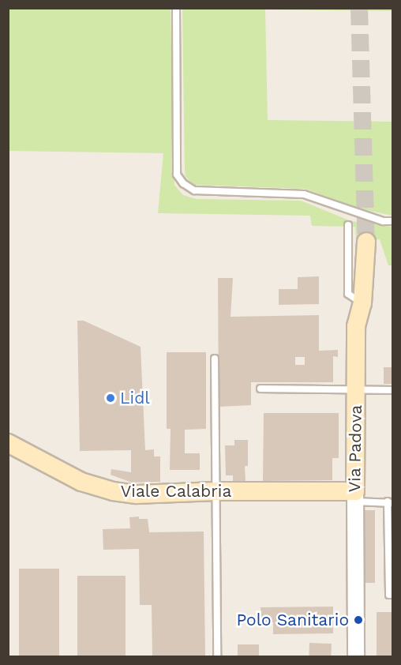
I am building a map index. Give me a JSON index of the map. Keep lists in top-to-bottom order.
{
  "streets": {
    "main road": ["Via Padova", "Viale Calabria"]
  },
  "crossings": [
    ["Via Padova", "Viale Calabria"]
  ],
  "places": ["Lidl", "Polo Sanitario"]
}
